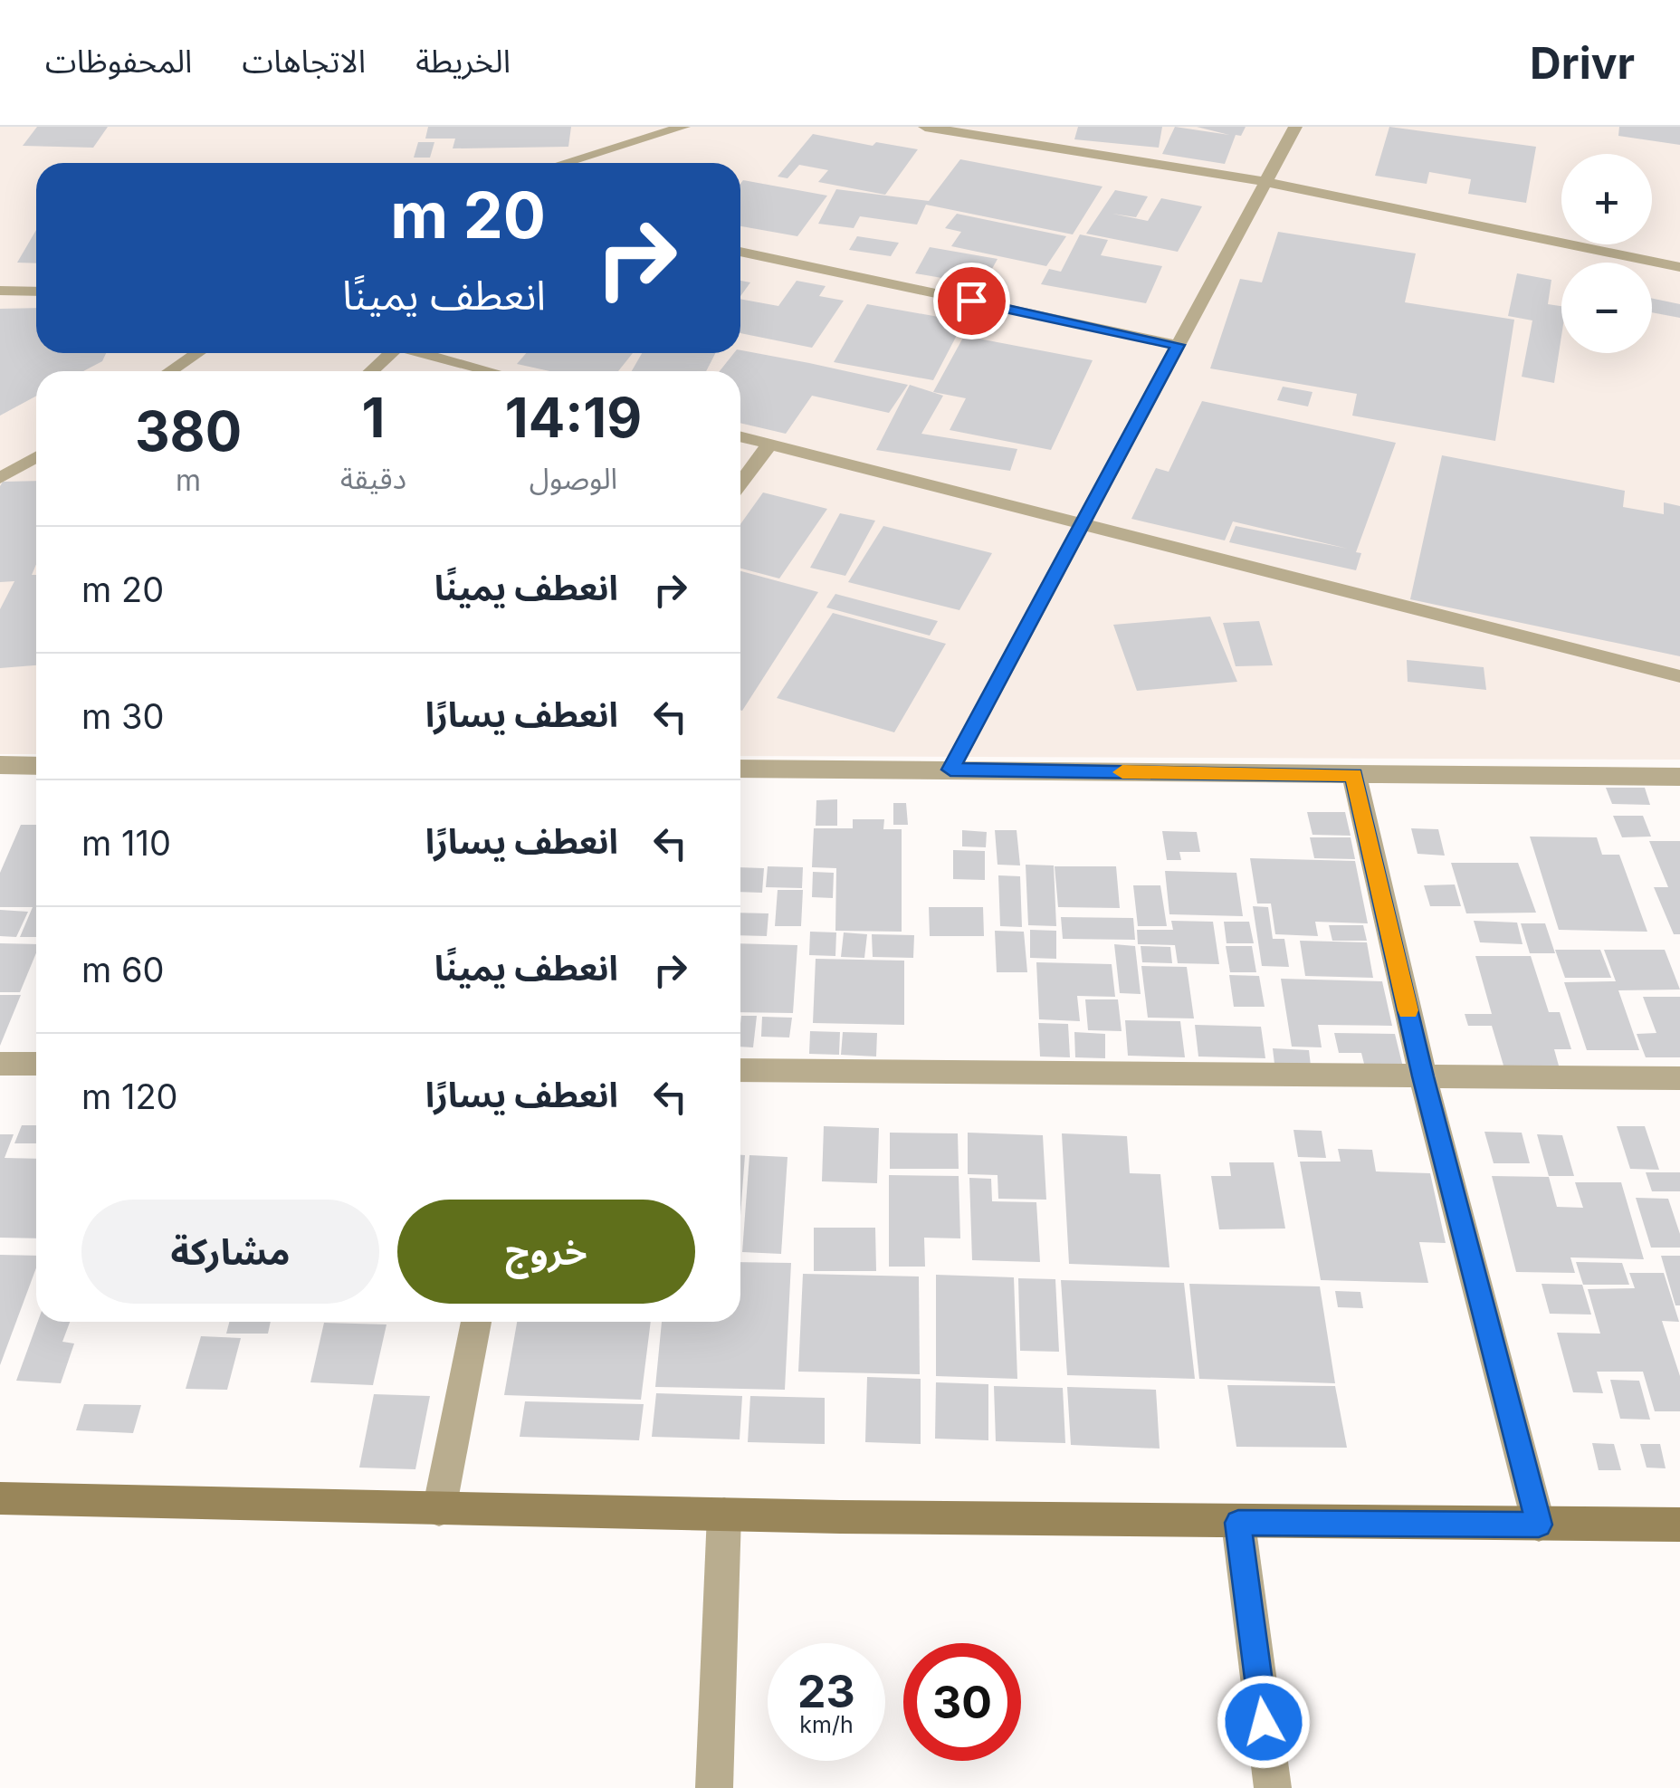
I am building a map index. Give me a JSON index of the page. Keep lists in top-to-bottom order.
{
  "page": {
    "header": "Drivr",
    "nav": ["الخريطة", "الاتجاهات", "المحفوظات"],
    "map_buttons": ["+", "−"],
    "turn": ["20 m", "انعطف يمينًا"],
    "eta": [
      "14:19",
      "الوصول",
      "1",
      "دقيقة",
      "380",
      "m"
    ],
    "list": [
      {
        "name": "انعطف يمينًا",
        "value": "20 m"
      },
      {
        "name": "انعطف يسارًا",
        "value": "30 m"
      },
      {
        "name": "انعطف يسارًا",
        "value": "110 m"
      },
      {
        "name": "انعطف يمينًا",
        "value": "60 m"
      },
      {
        "name": "انعطف يسارًا",
        "value": "120 m"
      }
    ],
    "buttons": ["خروج", "مشاركة"],
    "speed": "23 km/h",
    "limit": "30"
  }
}
